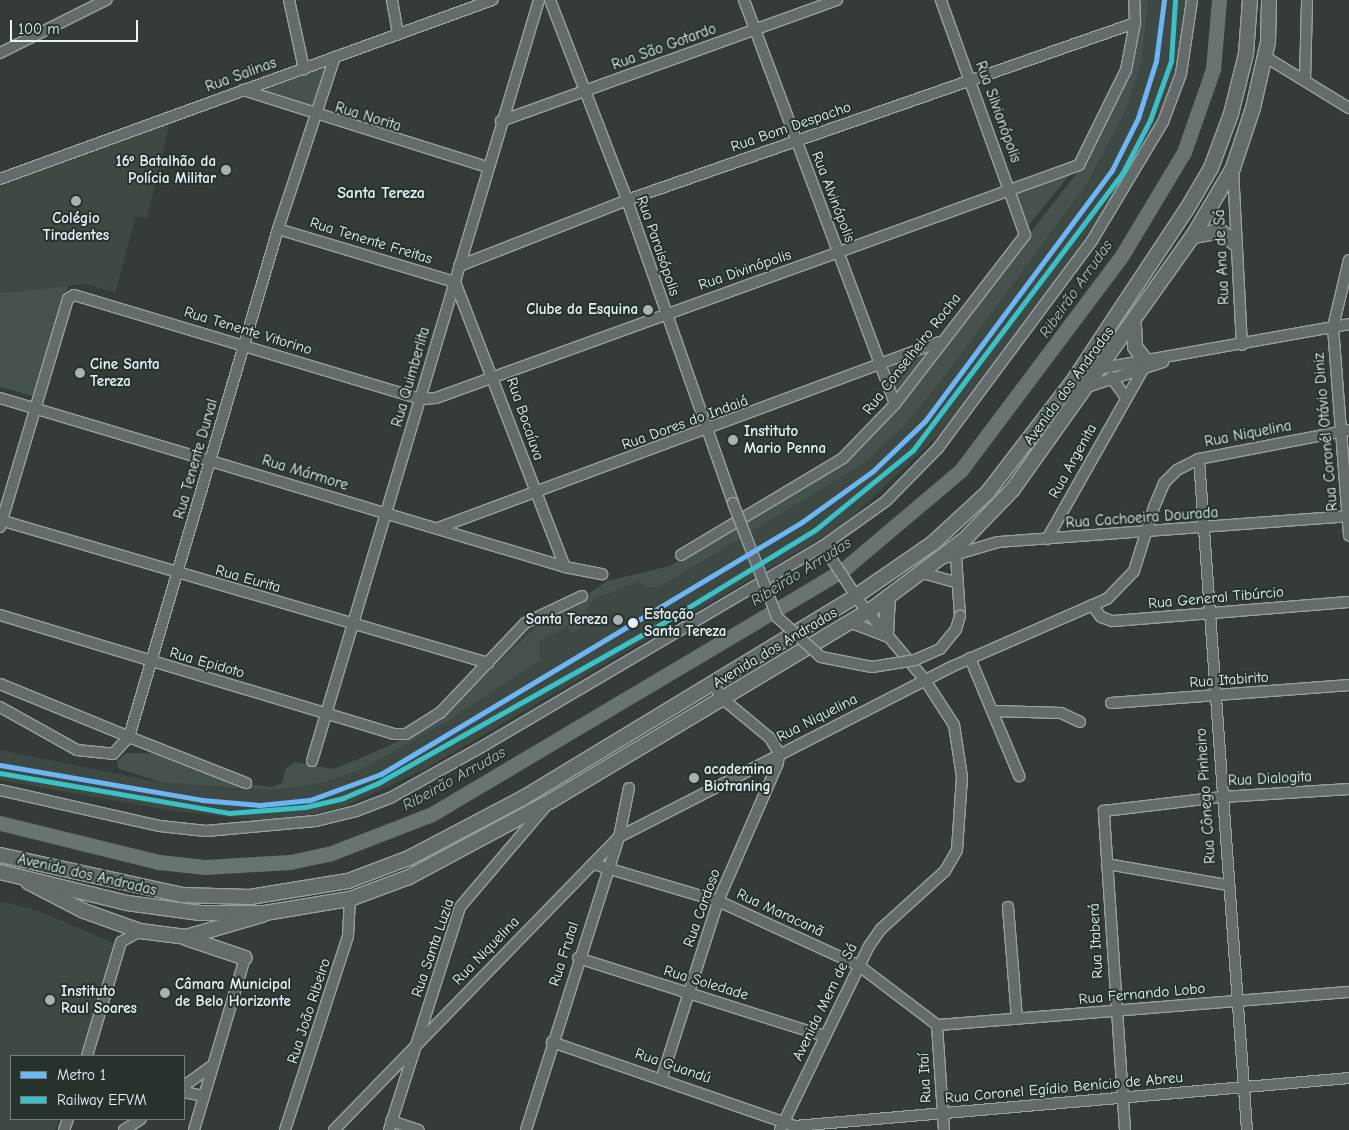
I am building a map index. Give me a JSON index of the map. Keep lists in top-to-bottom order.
{
  "streets": {
    "main road": ["Avenida dos Andradas"],
    "street": [
      "Rua São Gotardo",
      "Rua Salinas",
      "Rua Silvianópolis",
      "Rua Norita",
      "Rua Bom Despacho",
      "Rua Alvinópolis",
      "Rua Tenente Freitas",
      "Rua Paraisópolis",
      "Rua Ana de Sá",
      "Rua Divinópolis",
      "Rua Tenente Vitorino",
      "Rua Conselheiro Rocha",
      "Rua Quimberlita",
      "Rua Bocaíuva",
      "Rua Dores do Indaiá",
      "Rua Coronél Otávio Diniz",
      "Rua Niquelina",
      "Rua Tenente Durval",
      "Rua Argenita",
      "Rua Mármore",
      "Rua Cachoeira Dourada",
      "Rua Eurita",
      "Rua General Tibúrcio",
      "Rua Epidoto",
      "Rua Itabirito",
      "Rua Dialogita",
      "Rua Cônego Pinheiro",
      "Rua Cardoso",
      "Rua Maracanã",
      "Rua Itaberá",
      "Rua Santa Luzia",
      "Rua Frutal",
      "Rua Soledade",
      "Rua Fernando Lobo",
      "Avenida Mem de Sá",
      "Rua João Ribeiro",
      "Rua Guandú",
      "Rua Itaí",
      "Rua Coronel Egídio Benício de Abreu"
    ]
  },
  "crossings": [
    ["Rua São Gotardo", "Rua Alvinópolis"],
    ["Rua São Gotardo", "Rua Paraisópolis"],
    ["Rua São Gotardo", "Rua Quimberlita"],
    ["Rua Salinas", "Rua Norita"],
    ["Rua Salinas", "Rua Tenente Durval"],
    ["Rua Silvianópolis", "Rua Bom Despacho"],
    ["Rua Silvianópolis", "Rua Divinópolis"],
    ["Rua Silvianópolis", "Rua Conselheiro Rocha"],
    ["Rua Norita", "Rua Quimberlita"],
    ["Rua Norita", "Rua Tenente Durval"],
    ["Rua Bom Despacho", "Rua Alvinópolis"],
    ["Rua Bom Despacho", "Rua Paraisópolis"],
    ["Rua Bom Despacho", "Rua Divinópolis"],
    ["Rua Bom Despacho", "Rua Quimberlita"],
    ["Rua Alvinópolis", "Rua Divinópolis"],
    ["Rua Alvinópolis", "Rua Conselheiro Rocha"],
    ["Rua Alvinópolis", "Rua Dores do Indaiá"],
    ["Rua Tenente Freitas", "Rua Quimberlita"],
    ["Rua Tenente Freitas", "Rua Bocaíuva"],
    ["Rua Tenente Freitas", "Rua Tenente Durval"],
    ["Rua Paraisópolis", "Rua Divinópolis"],
    ["Rua Paraisópolis", "Rua Dores do Indaiá"],
    ["Rua Ana de Sá", "Avenida dos Andradas"],
    ["Rua Divinópolis", "Rua Tenente Vitorino"],
    ["Rua Divinópolis", "Rua Quimberlita"],
    ["Rua Divinópolis", "Rua Bocaíuva"],
    ["Rua Tenente Vitorino", "Rua Quimberlita"],
    ["Rua Tenente Vitorino", "Rua Tenente Durval"],
    ["Rua Tenente Vitorino", "Rua Mármore"],
    ["Rua Conselheiro Rocha", "Rua Dores do Indaiá"],
    ["Rua Quimberlita", "Rua Bocaíuva"],
    ["Rua Quimberlita", "Rua Mármore"],
    ["Rua Quimberlita", "Rua Eurita"],
    ["Rua Quimberlita", "Rua Epidoto"],
    ["Avenida dos Andradas", "Rua Cachoeira Dourada"],
    ["Avenida dos Andradas", "Rua Santa Luzia"],
    ["Avenida dos Andradas", "Avenida Mem de Sá"],
    ["Avenida dos Andradas", "Rua João Ribeiro"],
    ["Rua Bocaíuva", "Rua Dores do Indaiá"],
    ["Rua Bocaíuva", "Rua Mármore"],
    ["Rua Dores do Indaiá", "Rua Mármore"],
    ["Rua Coronél Otávio Diniz", "Rua Niquelina"],
    ["Rua Coronél Otávio Diniz", "Rua Cachoeira Dourada"],
    ["Rua Niquelina", "Rua Cachoeira Dourada"],
    ["Rua Niquelina", "Rua General Tibúrcio"],
    ["Rua Niquelina", "Rua Cônego Pinheiro"],
    ["Rua Niquelina", "Rua Cardoso"],
    ["Rua Niquelina", "Rua Maracanã"],
    ["Rua Niquelina", "Rua Santa Luzia"],
    ["Rua Niquelina", "Rua Frutal"],
    ["Rua Niquelina", "Avenida Mem de Sá"],
    ["Rua Tenente Durval", "Rua Mármore"],
    ["Rua Tenente Durval", "Rua Eurita"],
    ["Rua Tenente Durval", "Rua Epidoto"],
    ["Rua Argenita", "Rua Cachoeira Dourada"],
    ["Rua Cachoeira Dourada", "Rua Cônego Pinheiro"],
    ["Rua Eurita", "Rua Epidoto"],
    ["Rua General Tibúrcio", "Rua Cônego Pinheiro"],
    ["Rua Itabirito", "Rua Cônego Pinheiro"],
    ["Rua Dialogita", "Rua Cônego Pinheiro"],
    ["Rua Dialogita", "Rua Itaberá"],
    ["Rua Cônego Pinheiro", "Rua Fernando Lobo"],
    ["Rua Cônego Pinheiro", "Rua Coronel Egídio Benício de Abreu"],
    ["Rua Cardoso", "Rua Maracanã"],
    ["Rua Cardoso", "Rua Soledade"],
    ["Rua Cardoso", "Rua Guandú"],
    ["Rua Maracanã", "Rua Frutal"],
    ["Rua Maracanã", "Rua Fernando Lobo"],
    ["Rua Maracanã", "Avenida Mem de Sá"],
    ["Rua Maracanã", "Rua Itaí"],
    ["Rua Itaberá", "Rua Fernando Lobo"],
    ["Rua Itaberá", "Rua Coronel Egídio Benício de Abreu"],
    ["Rua Frutal", "Rua Soledade"],
    ["Rua Frutal", "Rua Guandú"],
    ["Rua Soledade", "Avenida Mem de Sá"],
    ["Rua Fernando Lobo", "Rua Itaí"],
    ["Avenida Mem de Sá", "Rua Guandú"],
    ["Avenida Mem de Sá", "Rua Coronel Egídio Benício de Abreu"],
    ["Rua Guandú", "Rua Coronel Egídio Benício de Abreu"],
    ["Rua Itaí", "Rua Coronel Egídio Benício de Abreu"]
  ],
  "districts": ["Santa Tereza"],
  "water": ["Ribeirão Arrudas"],
  "places": [
    "16º Batalhão da Polícia Militar",
    "Colégio Tiradentes",
    "Clube da Esquina",
    "Cine Santa Tereza",
    "Instituto Mario Penna",
    "Santa Tereza",
    "Estação Santa Tereza",
    "academina Biotraning",
    "Câmara Municipal de Belo Horizonte",
    "Instituto Raul Soares"
  ],
  "lines": ["metro line 1", "rail line EFVM"],
  "legend": ["Metro 1", "Railway EFVM"],
  "scale_bar": "100 m"
}
